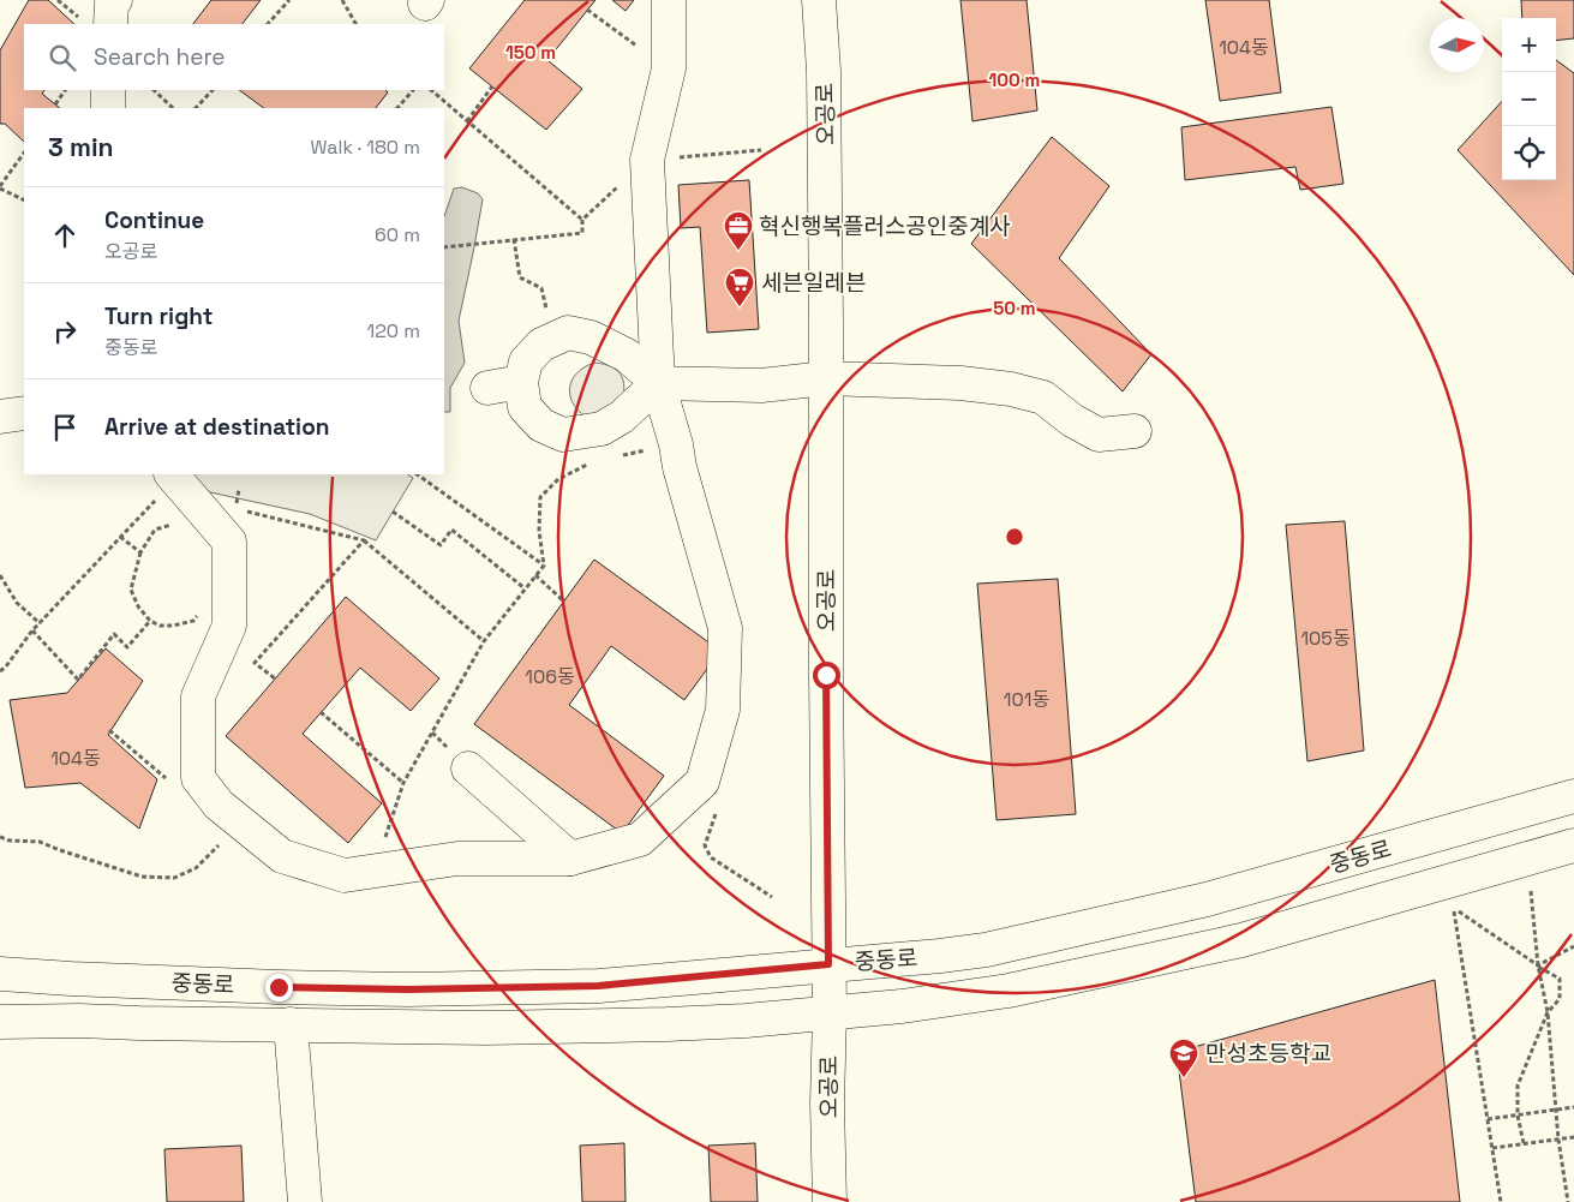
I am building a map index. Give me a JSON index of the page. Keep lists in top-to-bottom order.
{
  "streets": {
    "street": ["오공로", "중동로"]
  },
  "crossings": [
    ["오공로", "중동로"]
  ],
  "places": {
    "office": ["혁신행복플러스공인중계사"],
    "supermarket": ["세븐일레븐"],
    "school or university": ["만성초등학교"]
  },
  "house_numbers": [
    "104동",
    "105동",
    "106동",
    "101동",
    "104동"
  ],
  "north": "right",
  "page": {
    "map_buttons": ["+", "−"],
    "search": "Search here",
    "heading": ["3 min", "Walk · 180 m"],
    "list": [
      ["Continue", "오공로", "60 m"],
      ["Turn right", "중동로", "120 m"],
      "Arrive at destination"
    ]
  },
  "rings": ["150 m", "100 m", "50 m"]
}
